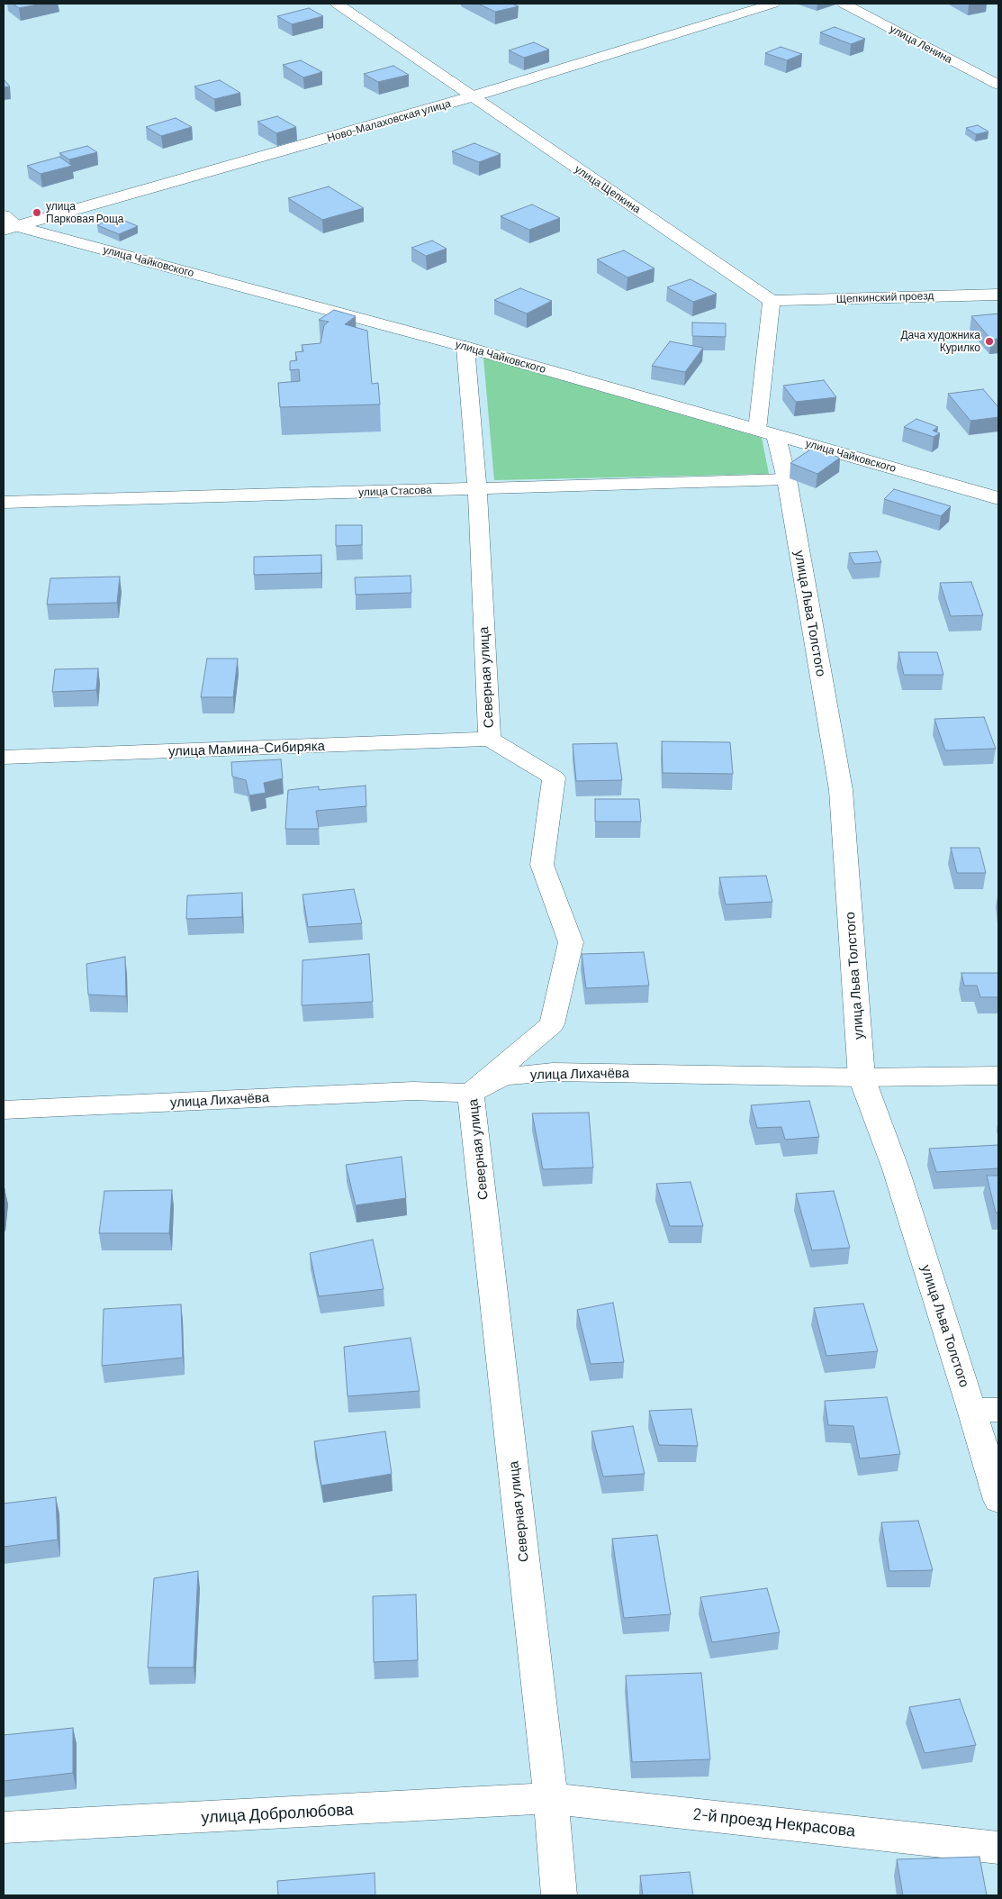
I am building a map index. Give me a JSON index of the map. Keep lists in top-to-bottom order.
{
  "streets": {
    "street": [
      "улица Ленина",
      "Ново-Малаховская улица",
      "улица Щепкина",
      "улица Чайковского",
      "Щепкинский проезд",
      "улица Стасова",
      "улица Льва Толстого",
      "Северная улица",
      "улица Мамина-Сибиряка",
      "улица Лихачёва",
      "улица Добролюбова",
      "2-й проезд Некрасова"
    ]
  },
  "crossings": [
    ["Ново-Малаховская улица", "улица Щепкина"],
    ["Ново-Малаховская улица", "улица Чайковского"],
    ["улица Щепкина", "Щепкинский проезд"],
    ["улица Чайковского", "улица Льва Толстого"],
    ["улица Чайковского", "Северная улица"],
    ["улица Стасова", "улица Льва Толстого"],
    ["улица Стасова", "Северная улица"],
    ["улица Льва Толстого", "улица Лихачёва"],
    ["Северная улица", "улица Мамина-Сибиряка"],
    ["Северная улица", "улица Лихачёва"],
    ["Северная улица", "улица Добролюбова"],
    ["Северная улица", "2-й проезд Некрасова"],
    ["улица Добролюбова", "2-й проезд Некрасова"]
  ],
  "places": ["улица Парковая Роща", "Дача художника Курилко"]
}
